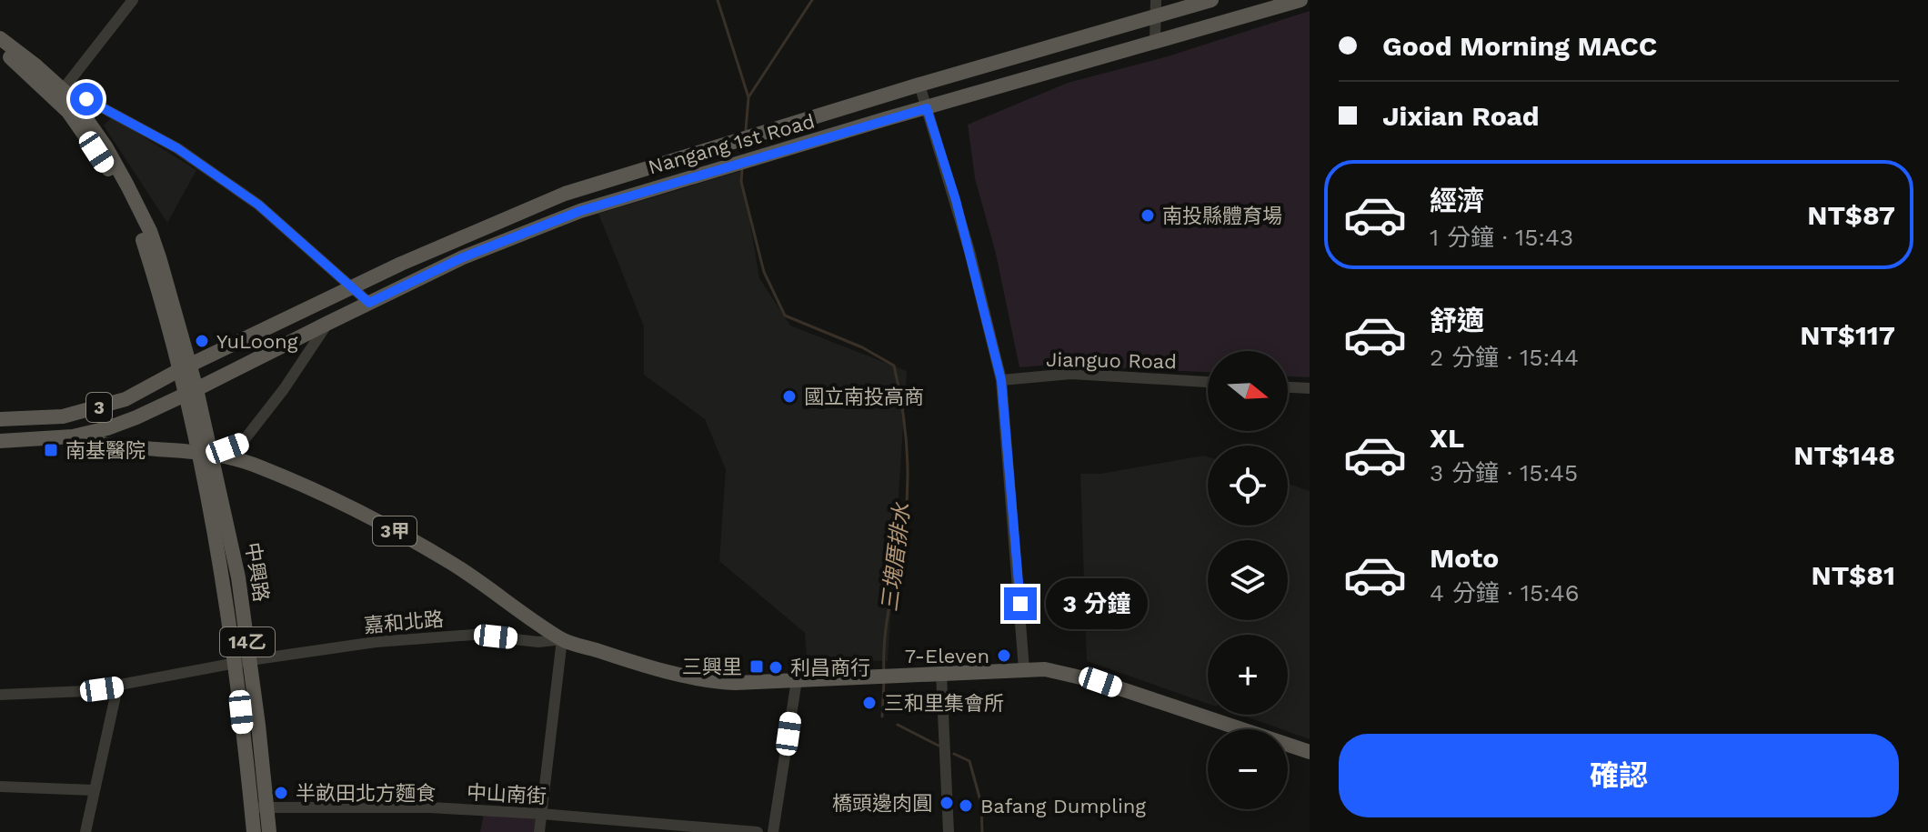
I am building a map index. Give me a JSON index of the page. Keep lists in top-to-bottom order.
{
  "streets": {
    "main road": [
      "Nangang 1st Road",
      "3",
      "3甲",
      "中興路",
      "14乙"
    ],
    "street": ["Jianguo Road", "嘉和北路", "中山南街"]
  },
  "crossings": [
    ["Nangang 1st Road", "3"],
    ["Nangang 1st Road", "中興路"],
    ["3", "3甲"],
    ["3", "中興路"],
    ["3甲", "中興路"],
    ["3甲", "嘉和北路"],
    ["中興路", "嘉和北路"],
    ["中興路", "中山南街"]
  ],
  "water": ["三塊厝排水"],
  "places": {
    "other": [
      "南投縣體育場",
      "YuLoong",
      "國立南投高商",
      "7-Eleven",
      "利昌商行",
      "三和里集會所",
      "半畝田北方麵食",
      "橋頭邊肉圓",
      "Bafang Dumpling"
    ],
    "transit": ["南基醫院", "三興里"]
  },
  "north": "right",
  "page": {
    "banner": ["Good Morning MACC", "Jixian Road"],
    "list": [
      {
        "name": "經濟",
        "note": "1 分鐘 · 15:43",
        "value": "NT$87"
      },
      {
        "name": "舒適",
        "note": "2 分鐘 · 15:44",
        "value": "NT$117"
      },
      {
        "name": "XL",
        "note": "3 分鐘 · 15:45",
        "value": "NT$148"
      },
      {
        "name": "Moto",
        "note": "4 分鐘 · 15:46",
        "value": "NT$81"
      }
    ],
    "map_buttons": ["+", "−"],
    "bubble": "3 分鐘",
    "buttons": "確認"
  }
}
